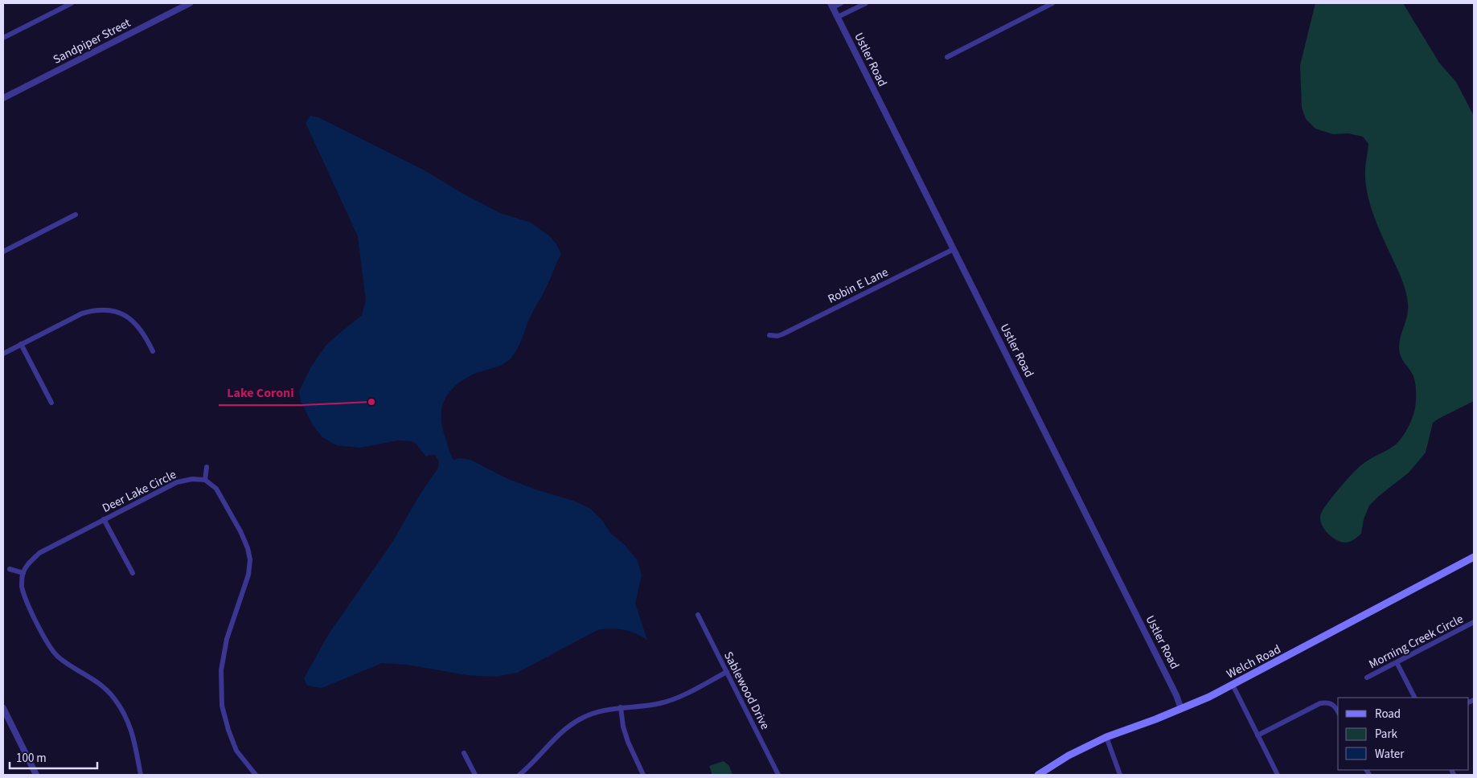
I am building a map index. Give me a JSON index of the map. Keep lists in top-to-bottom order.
{
  "streets": {
    "main road": ["Welch Road"],
    "street": [
      "Sandpiper Street",
      "Ustler Road",
      "Robin E Lane",
      "Deer Lake Circle",
      "Morning Creek Circle",
      "Sablewood Drive"
    ]
  },
  "crossings": [
    ["Ustler Road", "Robin E Lane"],
    ["Ustler Road", "Welch Road"]
  ],
  "places": ["Lake Coroni"],
  "legend": ["Road", "Park", "Water"],
  "scale_bar": "100 m"
}
